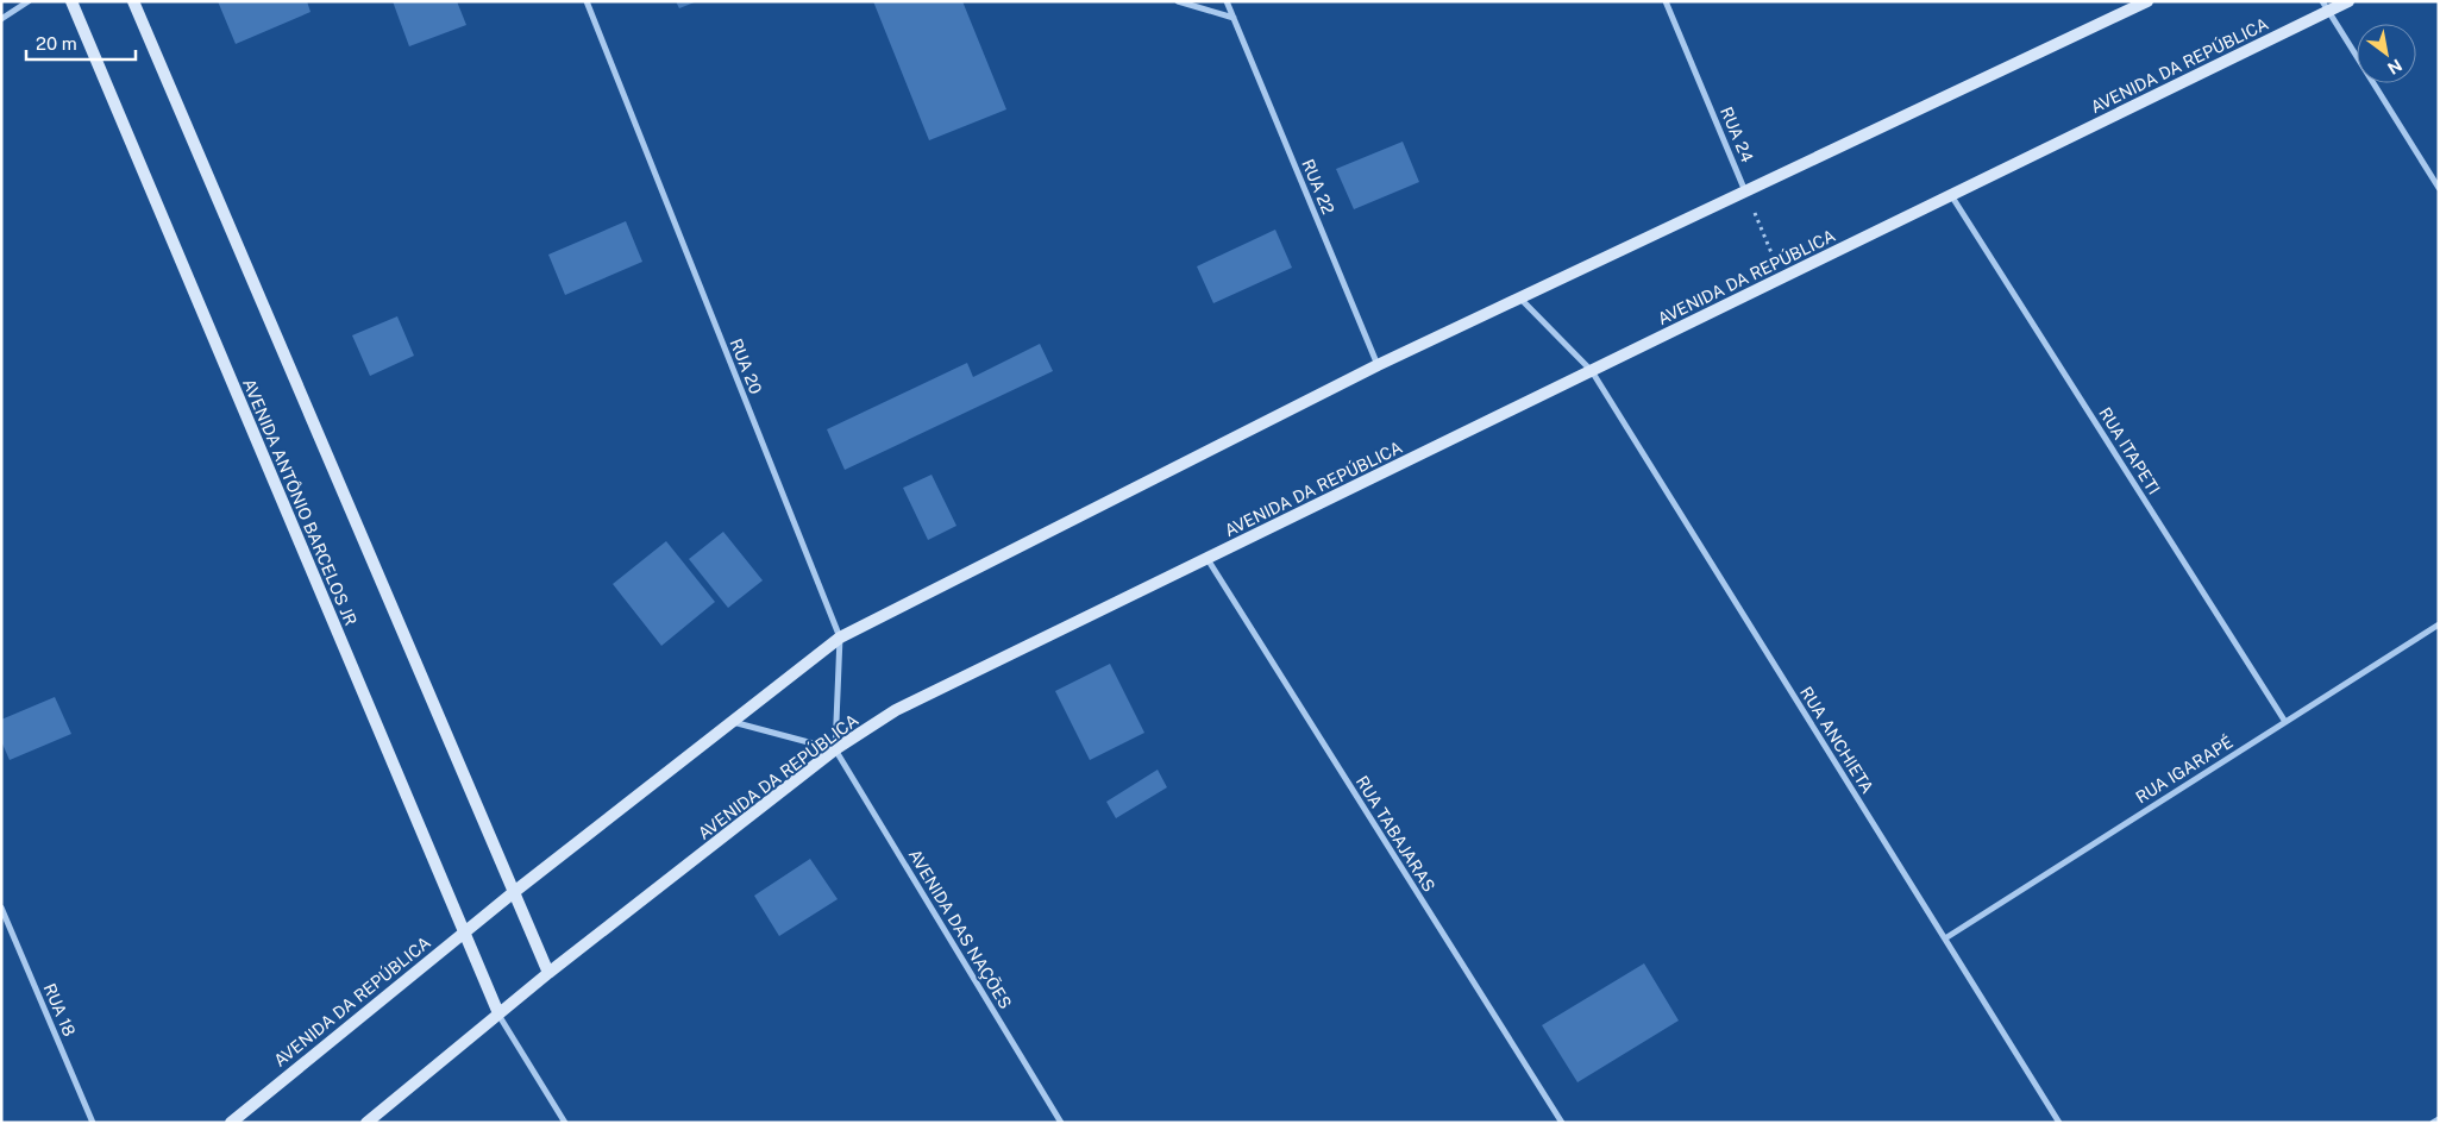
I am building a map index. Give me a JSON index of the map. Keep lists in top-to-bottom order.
{
  "streets": {
    "street": [
      "AVENIDA DA REPÚBLICA",
      "RUA 24",
      "RUA 22",
      "RUA 20",
      "RUA ITAPETI",
      "AVENIDA ANTÔNIO BARCELOS JR",
      "RUA ANCHIETA",
      "RUA IGARAPÉ",
      "RUA TABAJARAS",
      "AVENIDA DAS NAÇÕES",
      "RUA 18"
    ]
  },
  "crossings": [
    ["AVENIDA DA REPÚBLICA", "RUA 24"],
    ["AVENIDA DA REPÚBLICA", "RUA 22"],
    ["AVENIDA DA REPÚBLICA", "RUA 20"],
    ["AVENIDA DA REPÚBLICA", "RUA ITAPETI"],
    ["AVENIDA DA REPÚBLICA", "AVENIDA ANTÔNIO BARCELOS JR"],
    ["AVENIDA DA REPÚBLICA", "RUA ANCHIETA"],
    ["AVENIDA DA REPÚBLICA", "RUA TABAJARAS"],
    ["AVENIDA DA REPÚBLICA", "AVENIDA DAS NAÇÕES"],
    ["RUA 20", "AVENIDA DAS NAÇÕES"],
    ["RUA ITAPETI", "RUA IGARAPÉ"],
    ["RUA ANCHIETA", "RUA IGARAPÉ"]
  ],
  "scale_bar": "20 m",
  "north": "bottom right"
}
